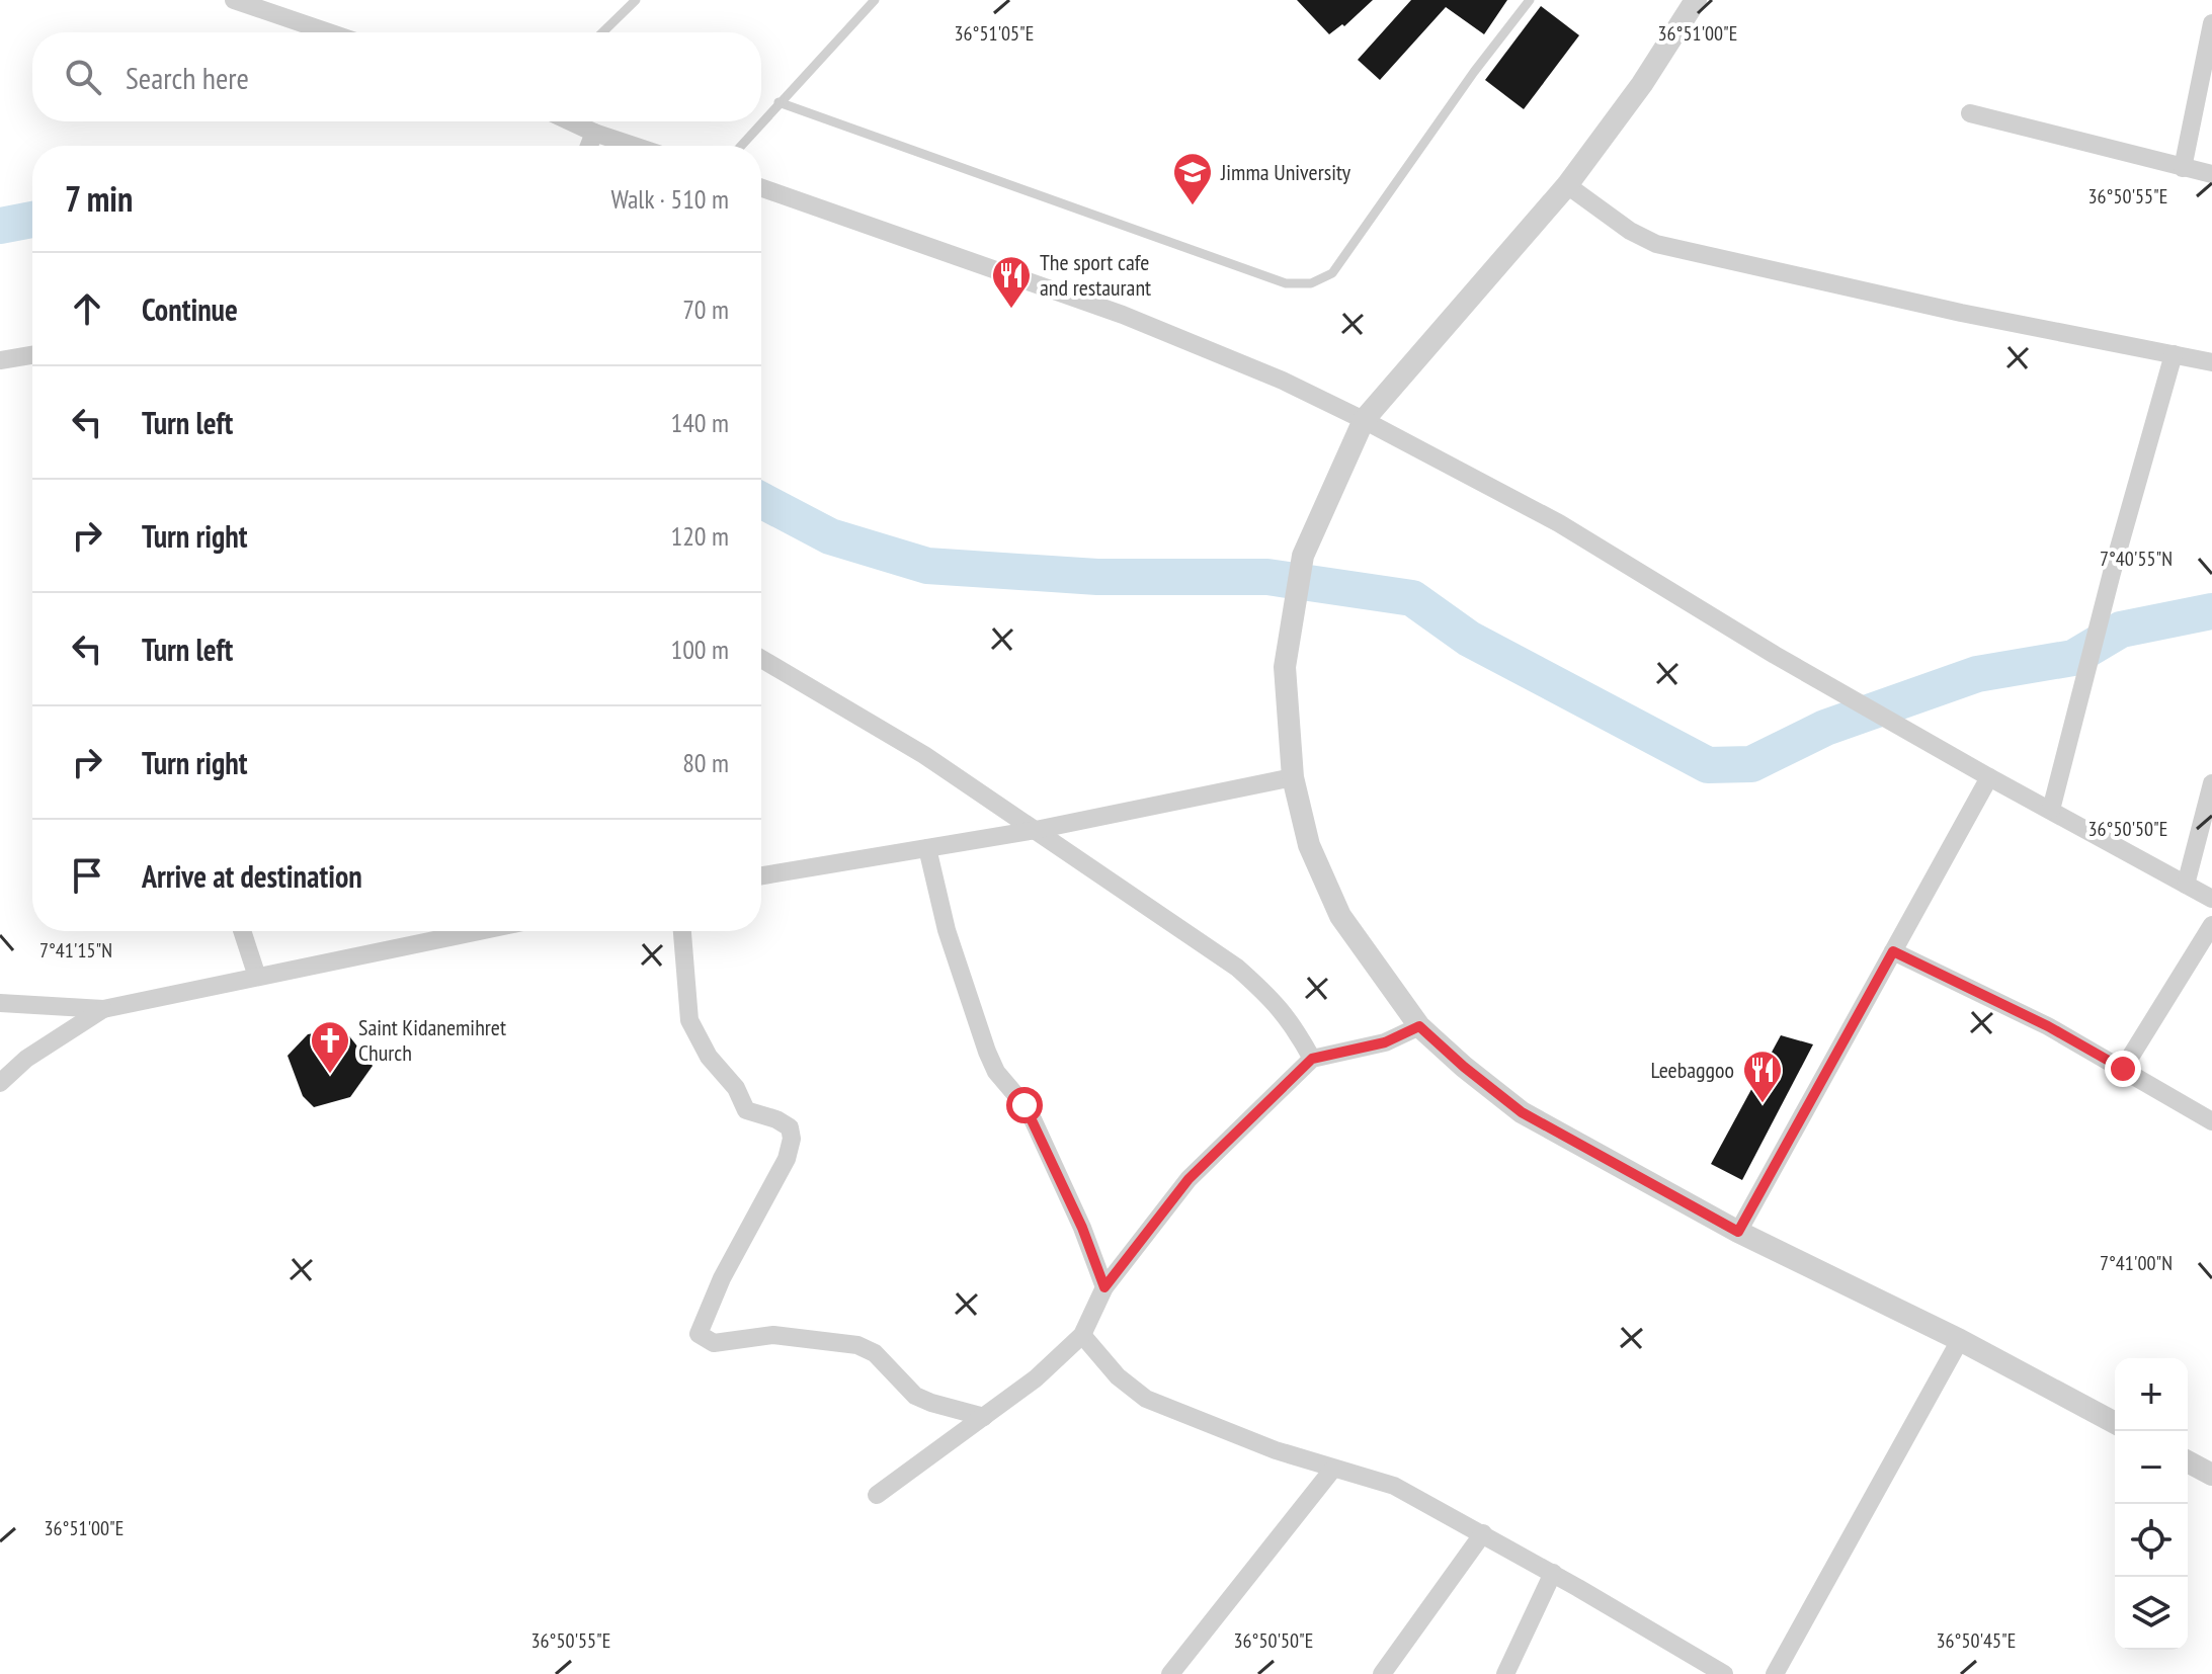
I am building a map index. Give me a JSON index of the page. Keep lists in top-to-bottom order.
{
  "places": {
    "school or university": ["Jimma University"],
    "restaurant": ["The sport cafe and restaurant", "Leebaggoo"],
    "church": ["Saint Kidanemihret Church"]
  },
  "page": {
    "search": "Search here",
    "heading": ["7 min", "Walk · 510 m"],
    "list": [
      ["Continue", "70 m"],
      ["Turn left", "140 m"],
      ["Turn right", "120 m"],
      ["Turn left", "100 m"],
      ["Turn right", "80 m"],
      "Arrive at destination"
    ],
    "map_buttons": ["+", "−"]
  },
  "coordinates": [
    "36°51'05\"E",
    "36°51'00\"E",
    "36°50'55\"E",
    "7°40'55\"N",
    "36°50'50\"E",
    "7°41'15\"N",
    "7°41'00\"N",
    "36°50'45\"E"
  ]
}
